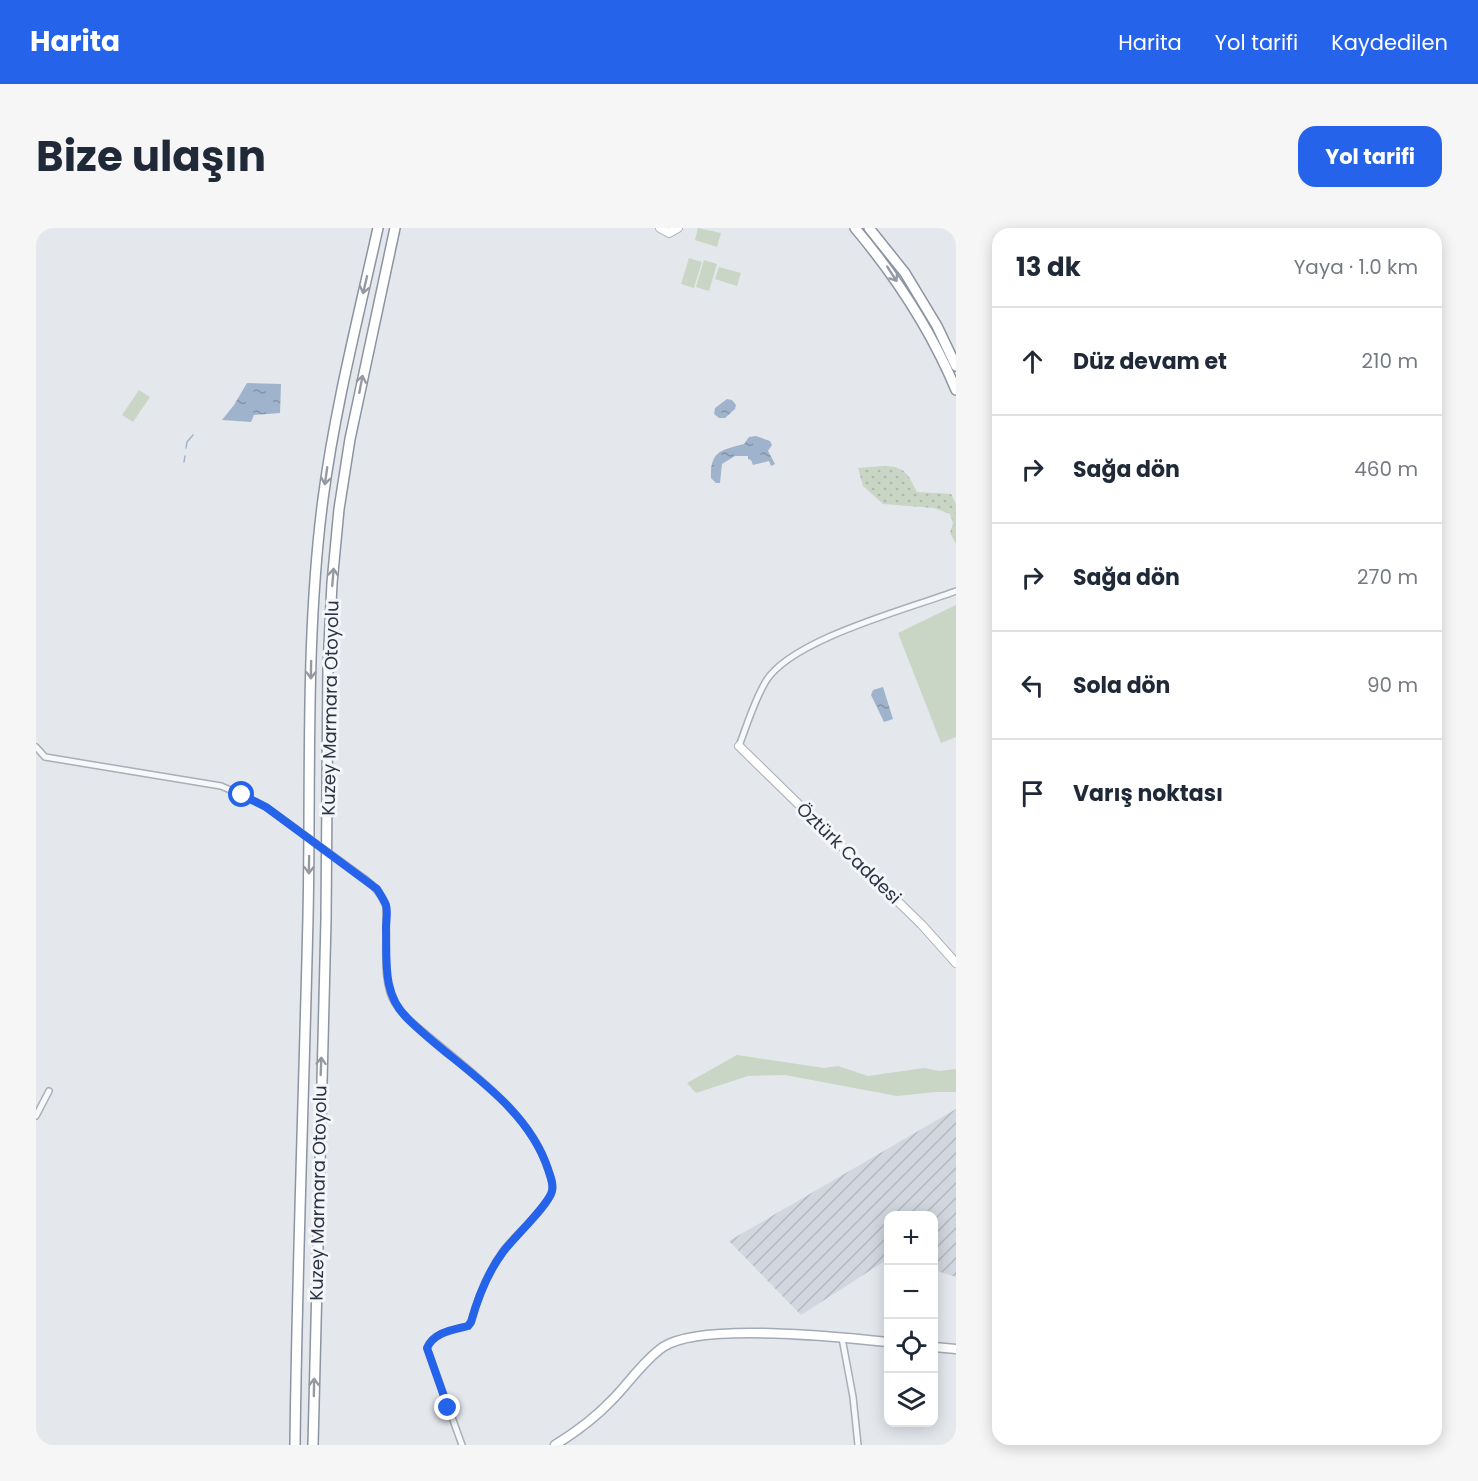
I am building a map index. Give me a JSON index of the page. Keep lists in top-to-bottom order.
{
  "streets": {
    "highway": ["Kuzey Marmara Otoyolu"],
    "street": ["Öztürk Caddesi"]
  },
  "page": {
    "header": "Harita",
    "nav": ["Harita", "Yol tarifi", "Kaydedilen"],
    "title": "Bize ulaşın",
    "buttons": "Yol tarifi",
    "heading": ["13 dk", "Yaya · 1.0 km"],
    "list": [
      ["Düz devam et", "210 m"],
      ["Sağa dön", "460 m"],
      ["Sağa dön", "270 m"],
      ["Sola dön", "90 m"],
      "Varış noktası"
    ],
    "map_buttons": ["+", "−"]
  }
}
